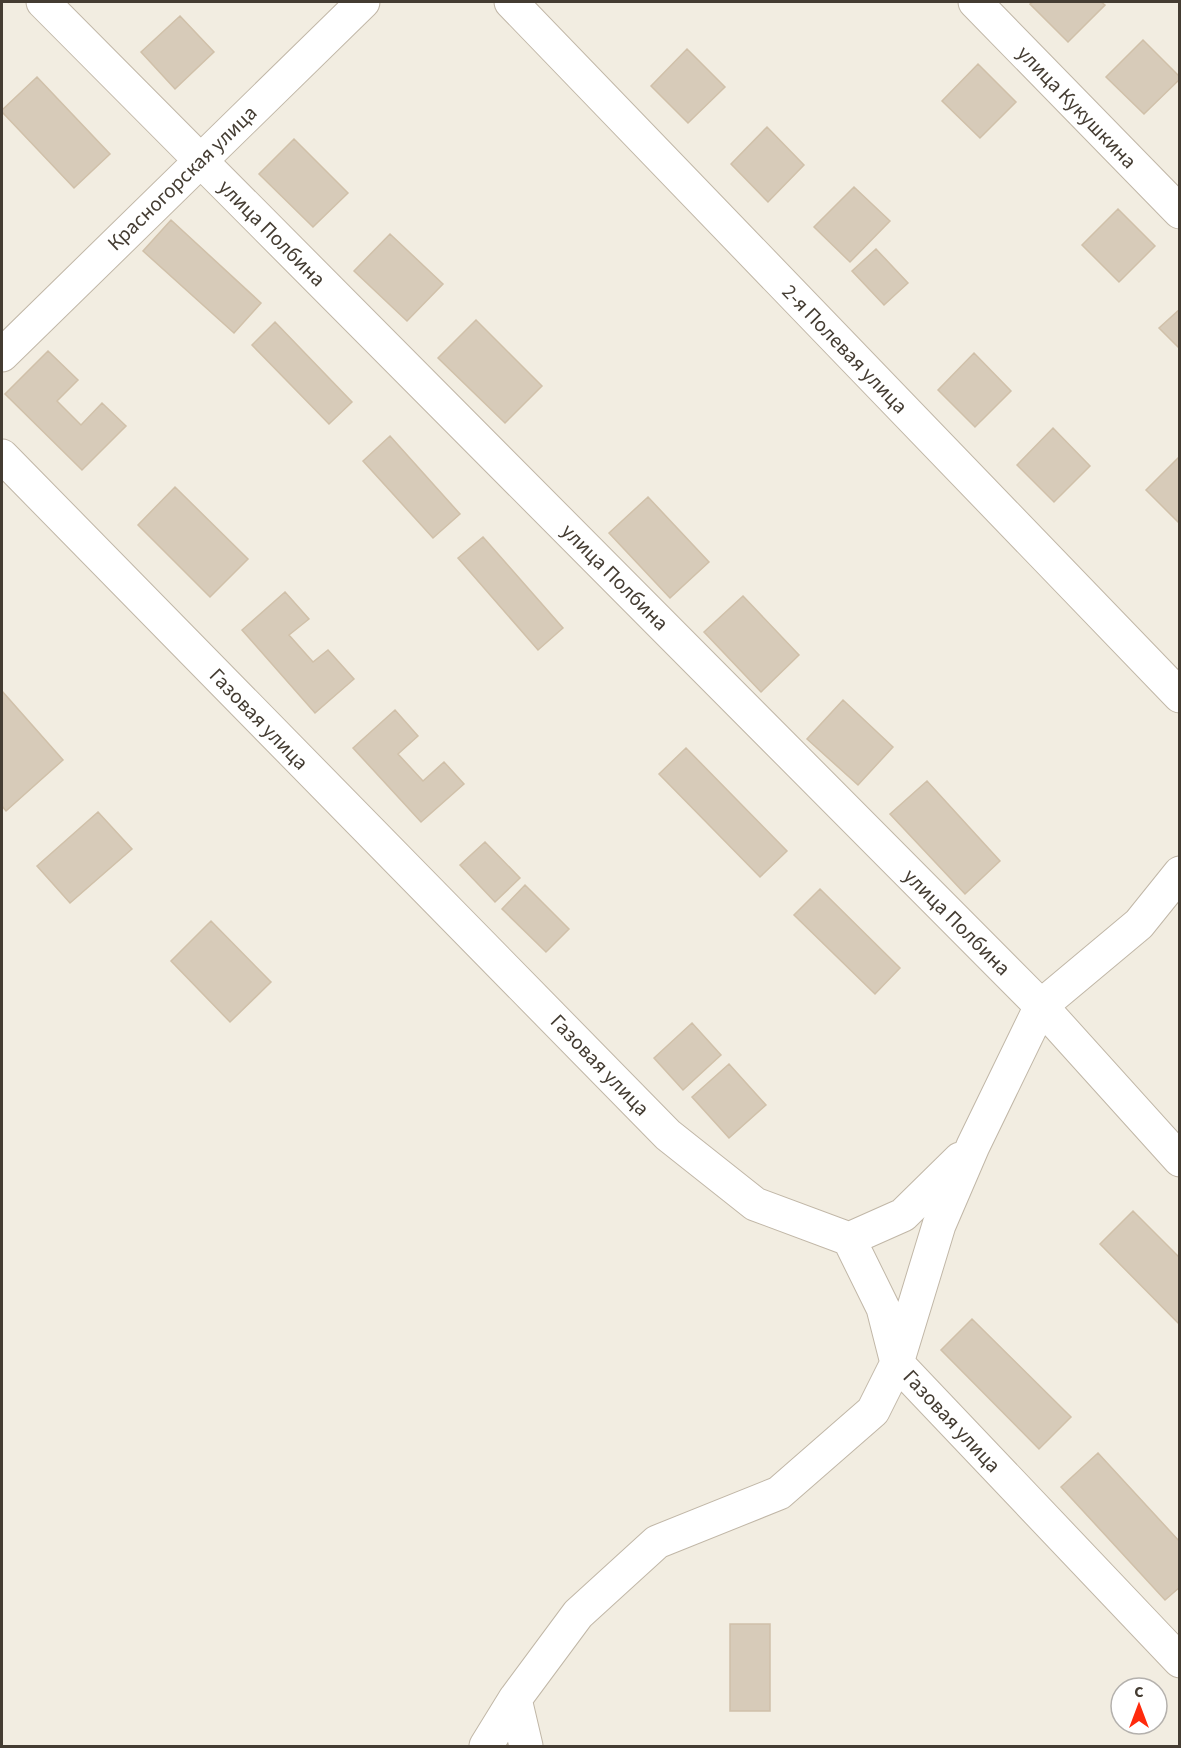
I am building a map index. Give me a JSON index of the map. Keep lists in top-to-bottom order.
{
  "streets": {
    "street": [
      "улица Кукушкина",
      "Красногорская улица",
      "улица Полбина",
      "2-я Полевая улица",
      "Газовая улица"
    ]
  },
  "crossings": [
    ["Красногорская улица", "улица Полбина"]
  ],
  "north": "top"
}
